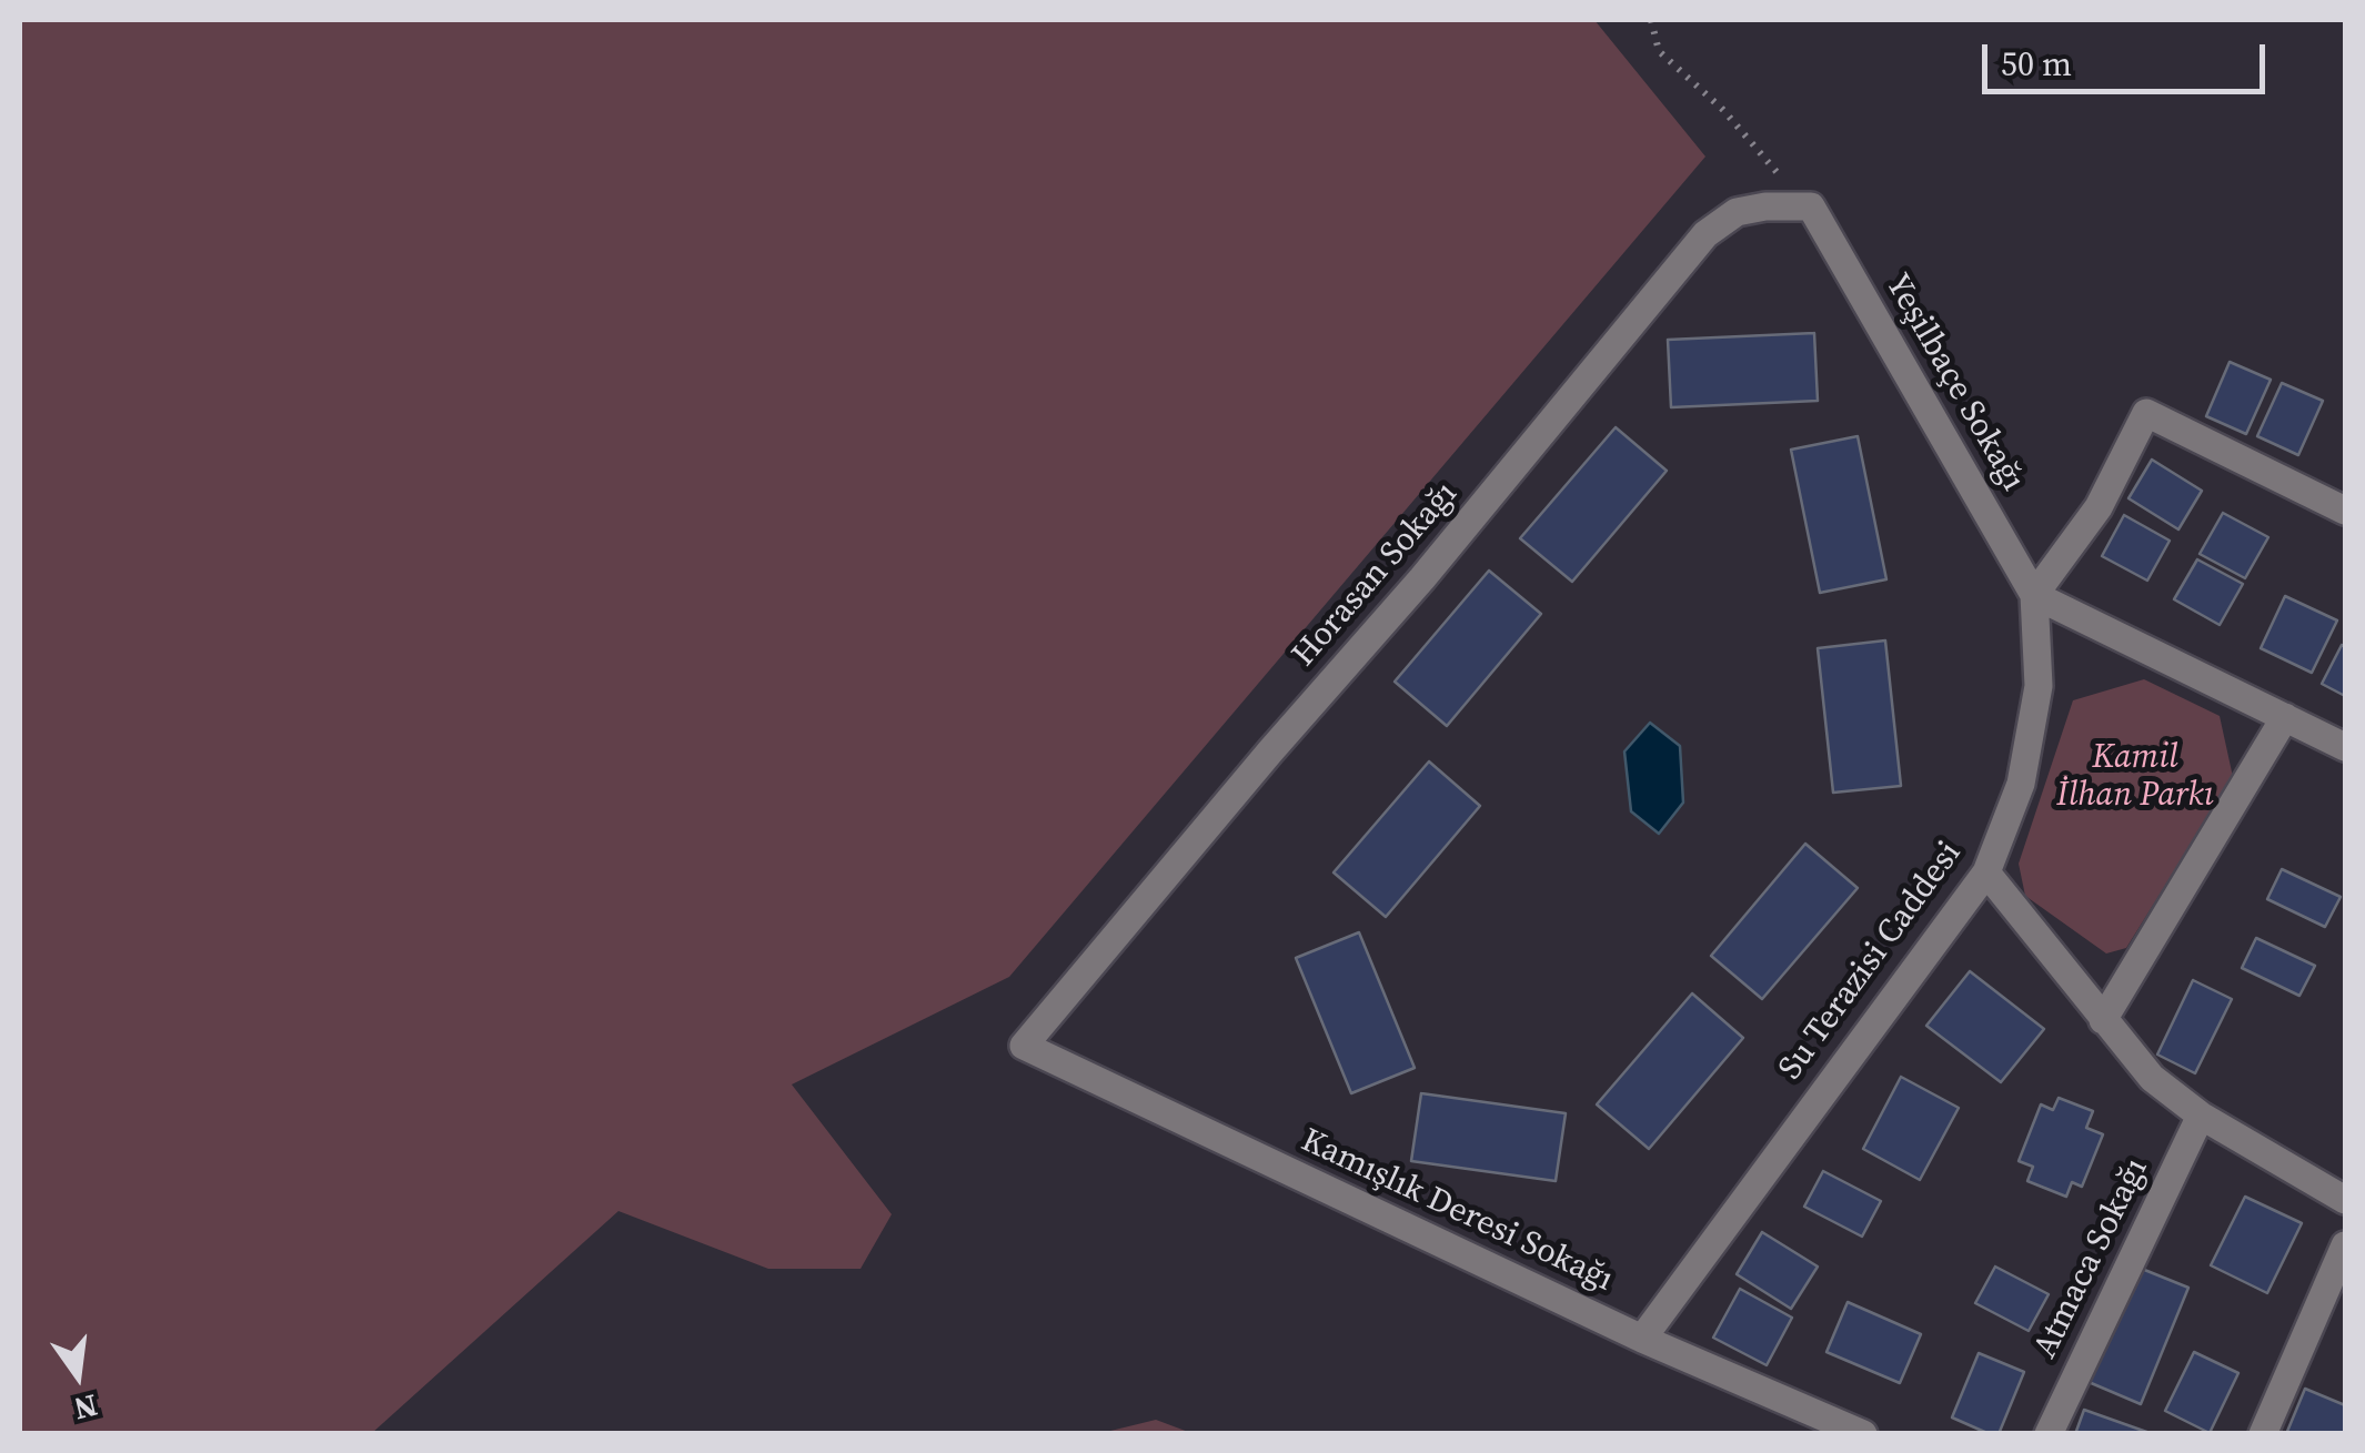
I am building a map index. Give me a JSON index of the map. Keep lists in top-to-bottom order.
{
  "streets": {
    "street": [
      "Yeşilbaçe Sokağı",
      "Horasan Sokağı",
      "Su Terazisi Caddesi",
      "Kamışlık Deresi Sokağı",
      "Atmaca Sokağı"
    ]
  },
  "crossings": [
    ["Yeşilbaçe Sokağı", "Horasan Sokağı"],
    ["Yeşilbaçe Sokağı", "Su Terazisi Caddesi"],
    ["Horasan Sokağı", "Kamışlık Deresi Sokağı"],
    ["Su Terazisi Caddesi", "Kamışlık Deresi Sokağı"]
  ],
  "parks": ["Kamil İlhan Parkı"],
  "scale_bar": "50 m",
  "north": "bottom"
}
